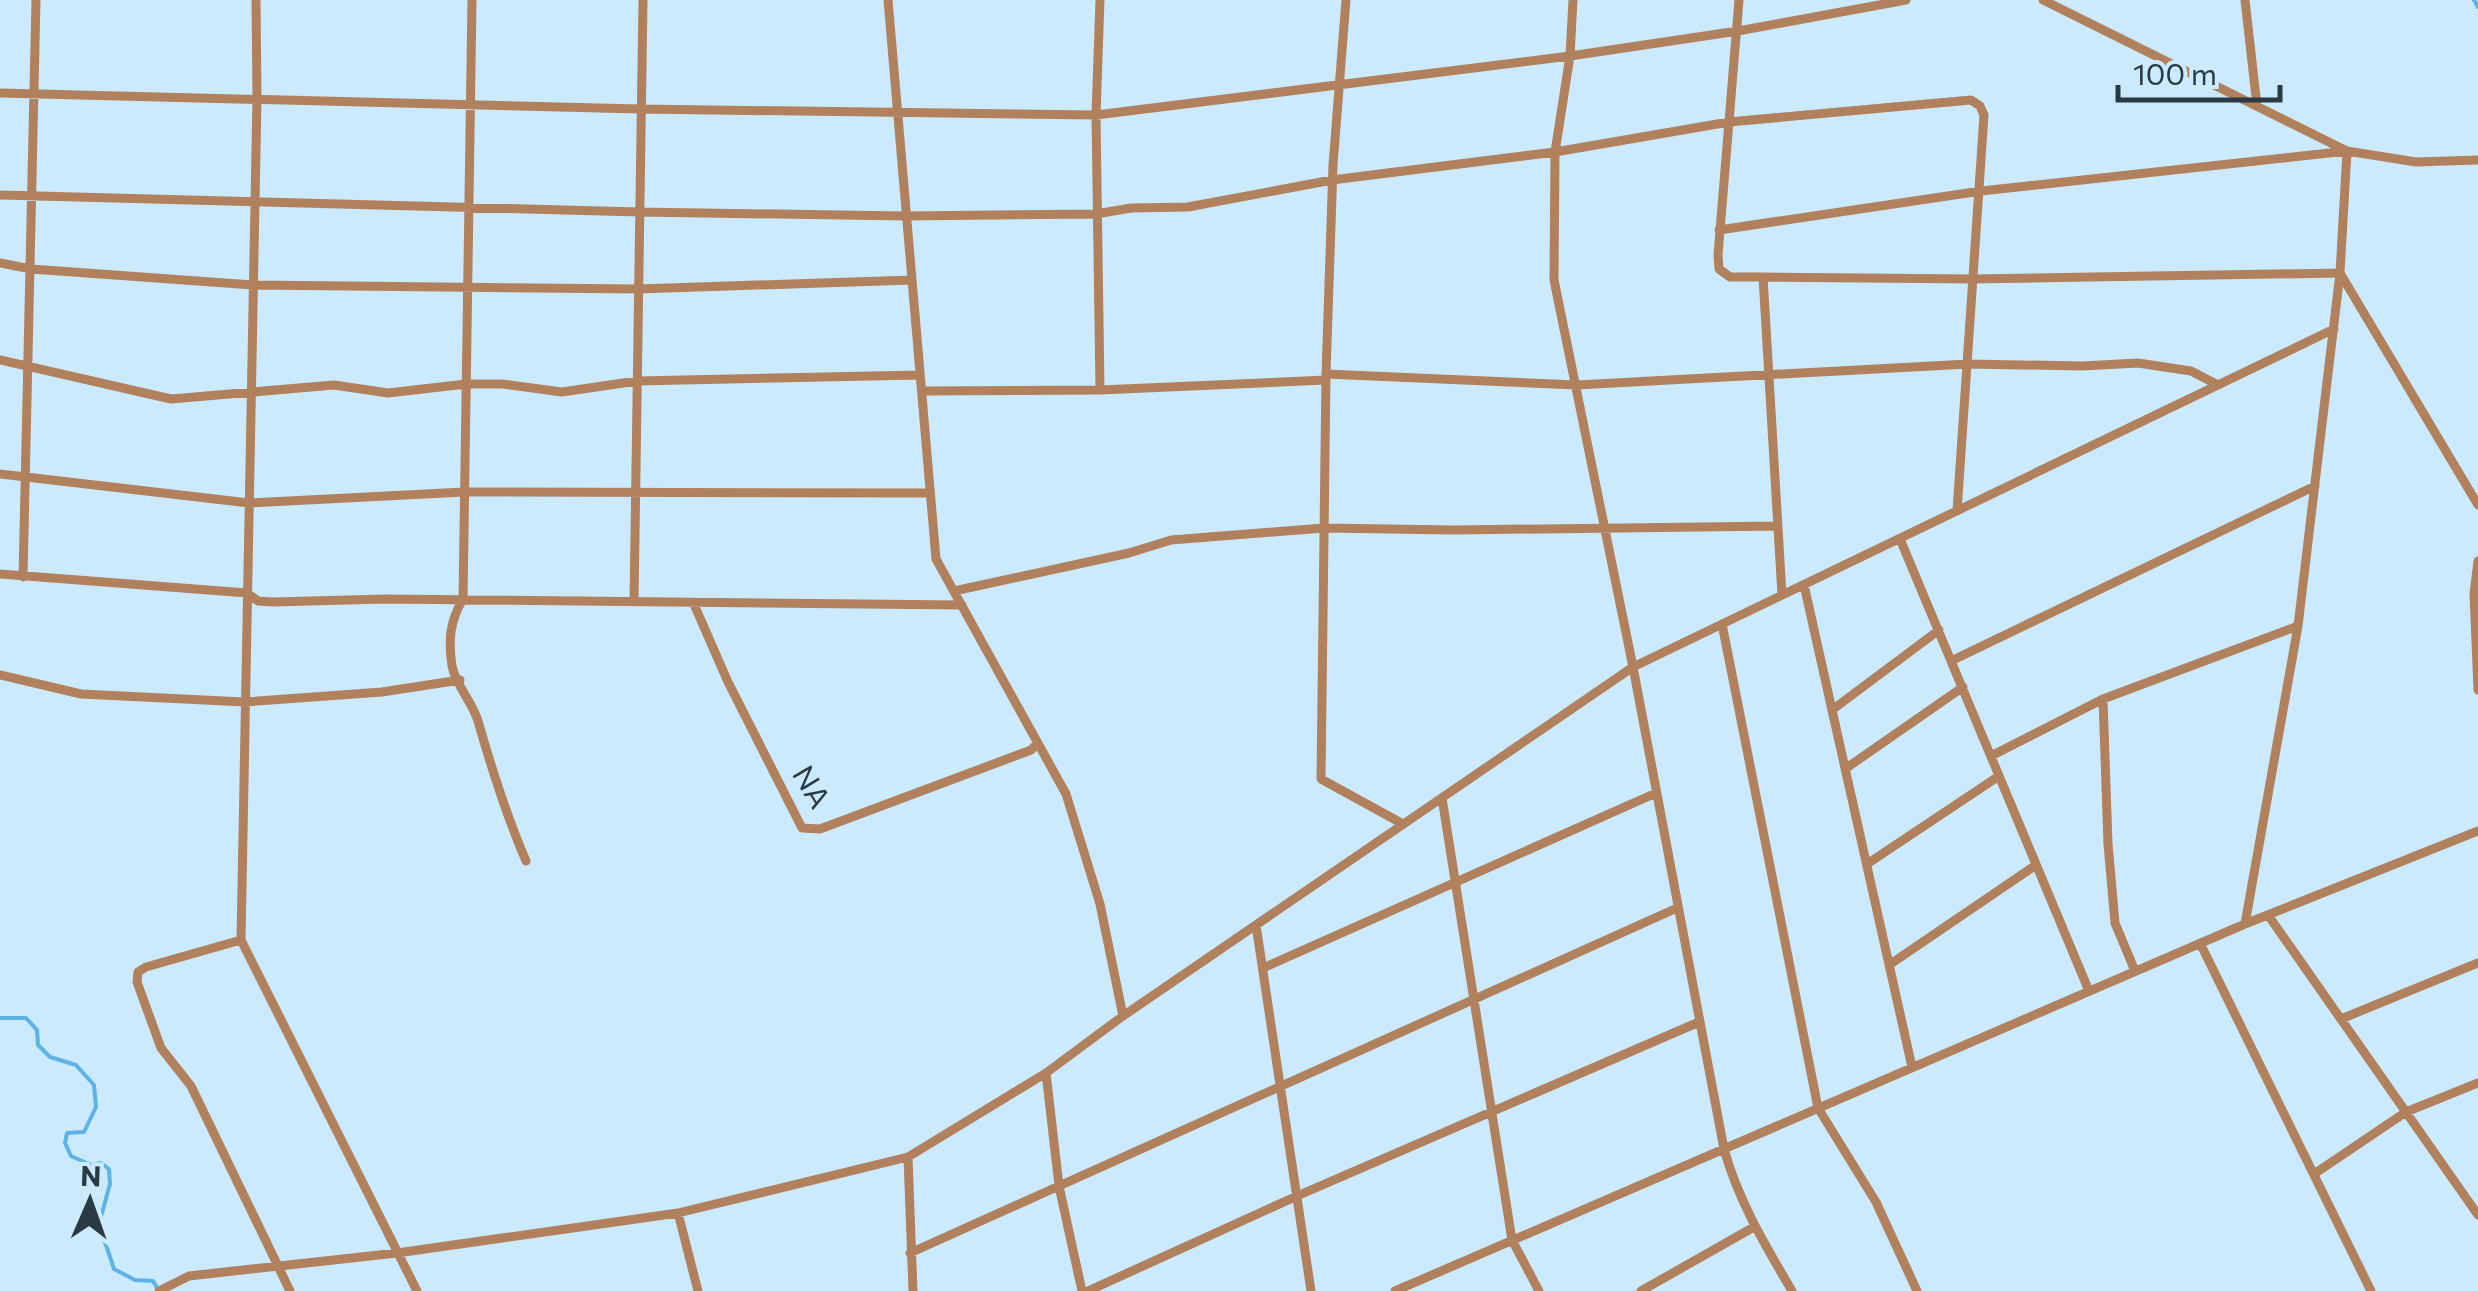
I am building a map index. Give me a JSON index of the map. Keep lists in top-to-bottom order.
{
  "streets": {
    "street": ["NA"]
  },
  "scale_bar": "100 m",
  "north": "top"
}
